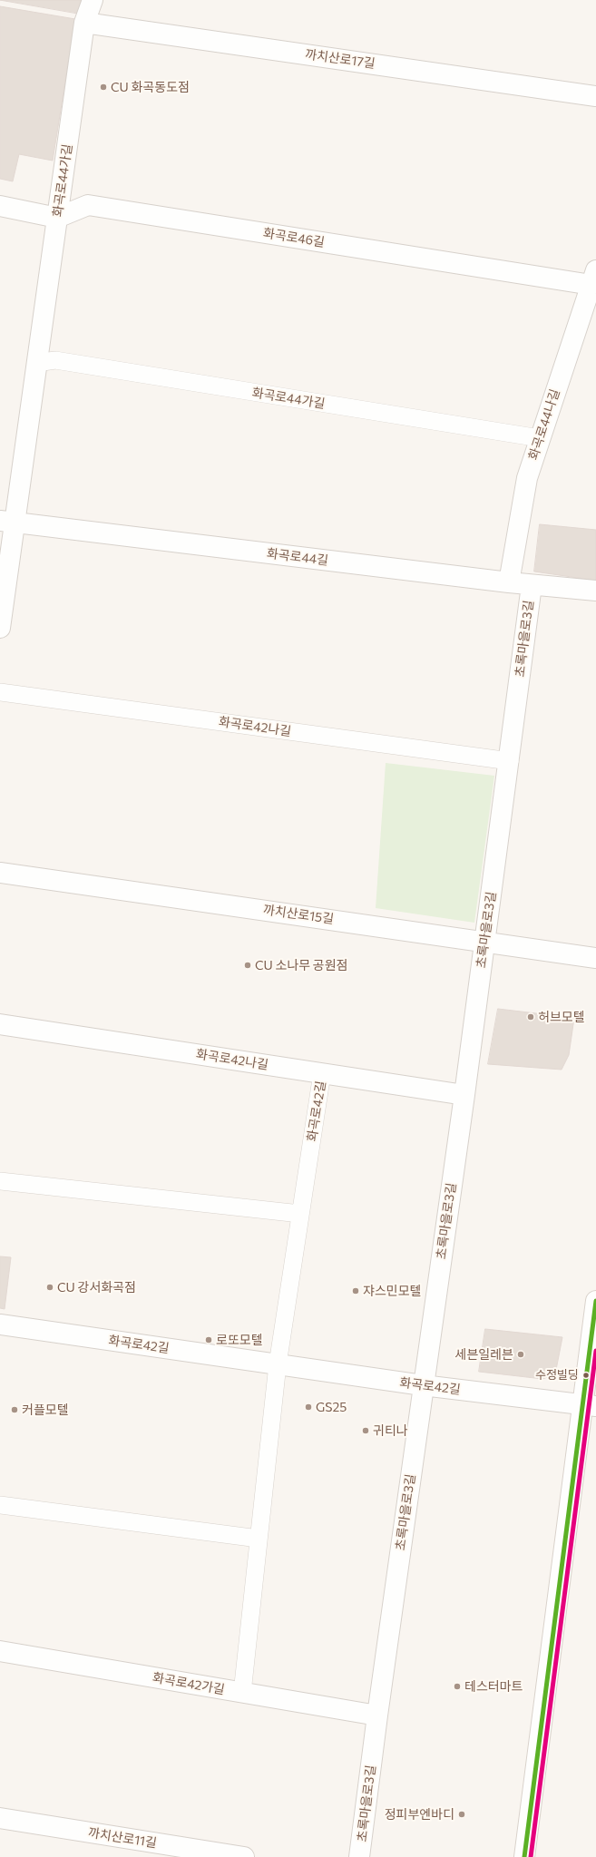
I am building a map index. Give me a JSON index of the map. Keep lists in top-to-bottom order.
{
  "streets": {
    "street": [
      "까치산로17길",
      "화곡로44가길",
      "화곡로46길",
      "화곡로44나길",
      "화곡로44길",
      "초록마을로3길",
      "화곡로42나길",
      "까치산로15길",
      "화곡로42길",
      "화곡로42가길",
      "까치산로11길"
    ]
  },
  "crossings": [
    ["까치산로17길", "화곡로44가길"],
    ["화곡로44가길", "화곡로46길"],
    ["화곡로44가길", "화곡로44나길"],
    ["화곡로44가길", "화곡로44길"],
    ["화곡로46길", "화곡로44나길"],
    ["화곡로44나길", "화곡로44길"],
    ["화곡로44길", "초록마을로3길"],
    ["초록마을로3길", "화곡로42나길"],
    ["초록마을로3길", "까치산로15길"],
    ["초록마을로3길", "화곡로42길"],
    ["초록마을로3길", "화곡로42가길"],
    ["화곡로42나길", "화곡로42길"]
  ],
  "places": [
    "CU 화곡동도점",
    "CU 소나무 공원점",
    "허브모텔",
    "CU 강서화곡점",
    "쟈스민모텔",
    "로또모텔",
    "세븐일레븐",
    "수정빌딩",
    "GS25",
    "커플모텔",
    "귀티나",
    "테스터마트",
    "정피부엔바디"
  ]
}
